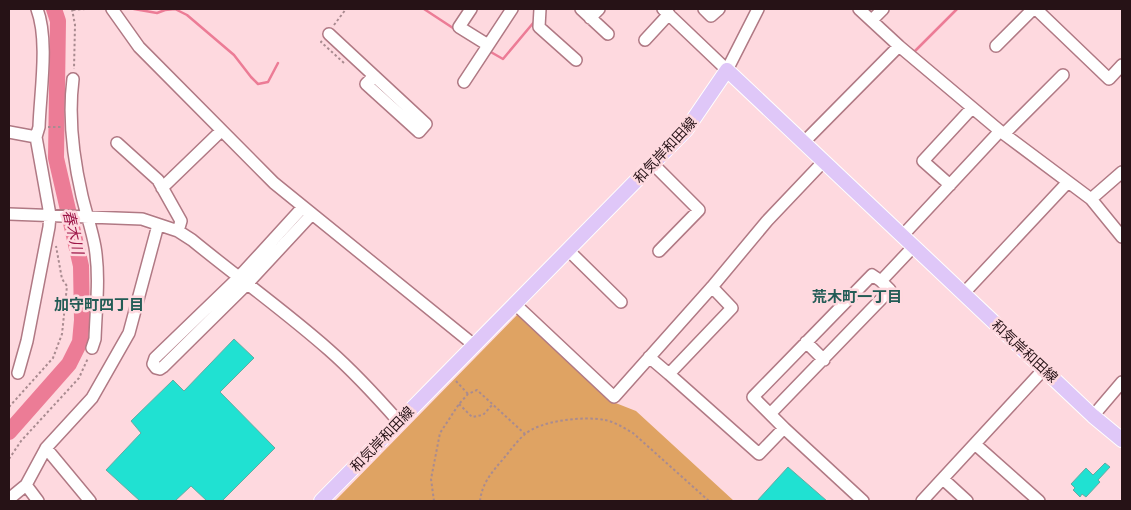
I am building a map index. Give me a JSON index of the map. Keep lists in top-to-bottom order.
{
  "streets": {
    "main road": ["和気岸和田線"]
  },
  "districts": ["荒木町一丁目", "加守町四丁目"],
  "water": ["春木川"]
}
